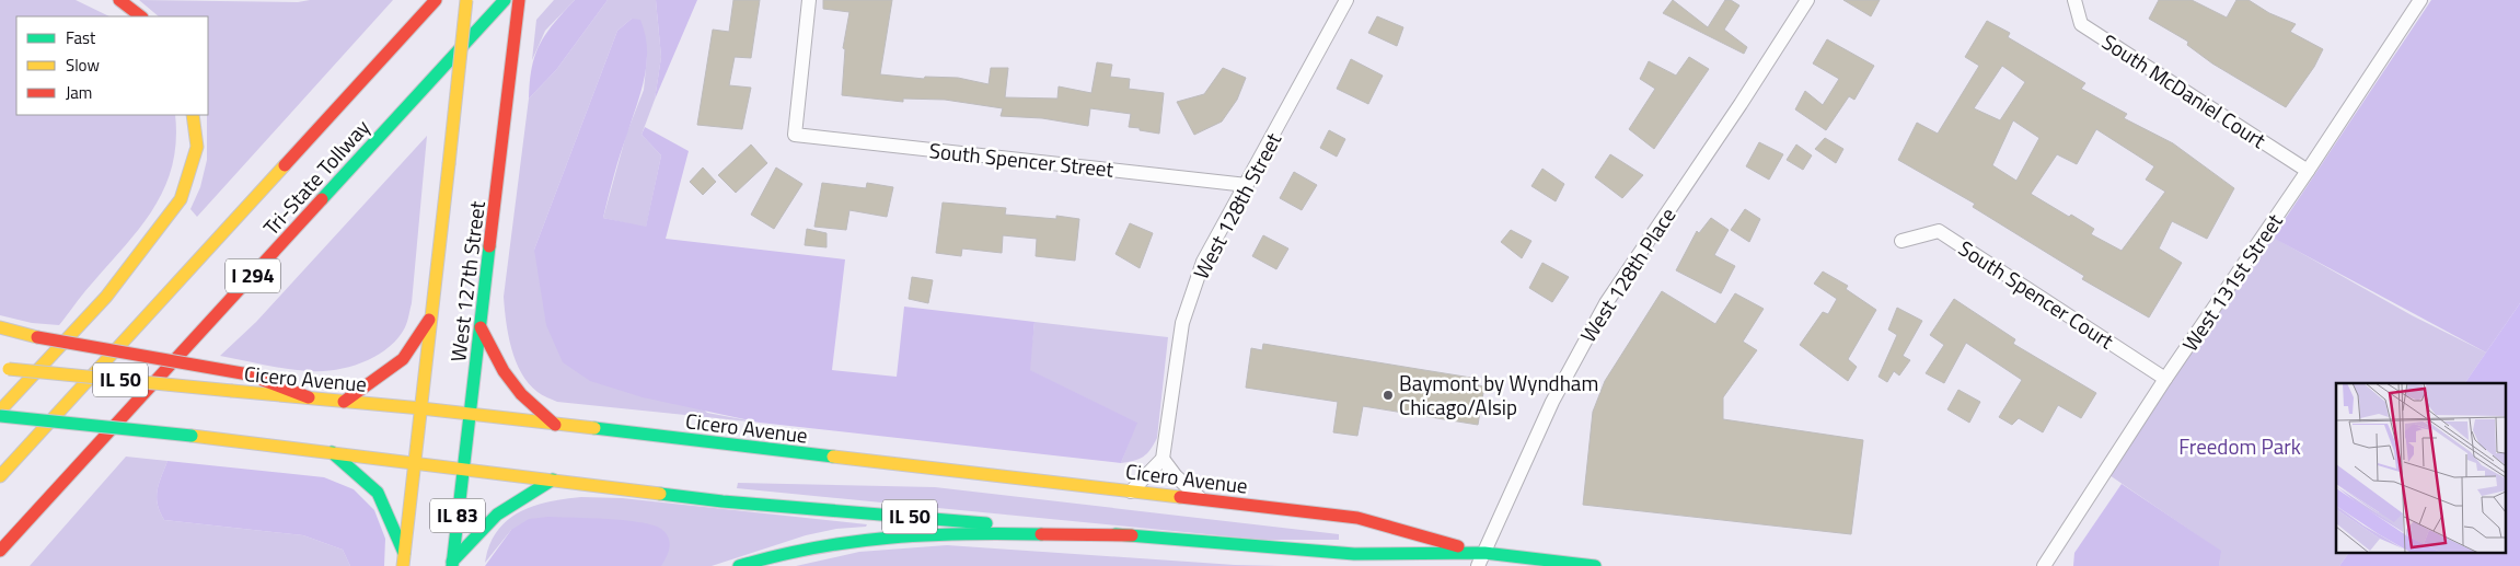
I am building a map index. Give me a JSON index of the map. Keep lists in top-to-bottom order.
{
  "streets": {
    "main road": [
      "Tri-State Tollway",
      "I 294",
      "West 127th Street",
      "Cicero Avenue",
      "IL 50",
      "IL 83"
    ],
    "street": [
      "South McDaniel Court",
      "South Spencer Street",
      "West 128th Street",
      "West 128th Place",
      "West 131st Street",
      "South Spencer Court"
    ]
  },
  "crossings": [
    ["South McDaniel Court", "West 131st Street"],
    ["South Spencer Street", "West 128th Street"],
    ["West 128th Place", "Cicero Avenue"],
    ["West 127th Street", "Cicero Avenue"],
    ["West 131st Street", "South Spencer Court"]
  ],
  "parks": ["Freedom Park"],
  "places": ["Baymont by Wyndham Chicago/Alsip"],
  "legend": ["Fast", "Slow", "Jam"]
}
